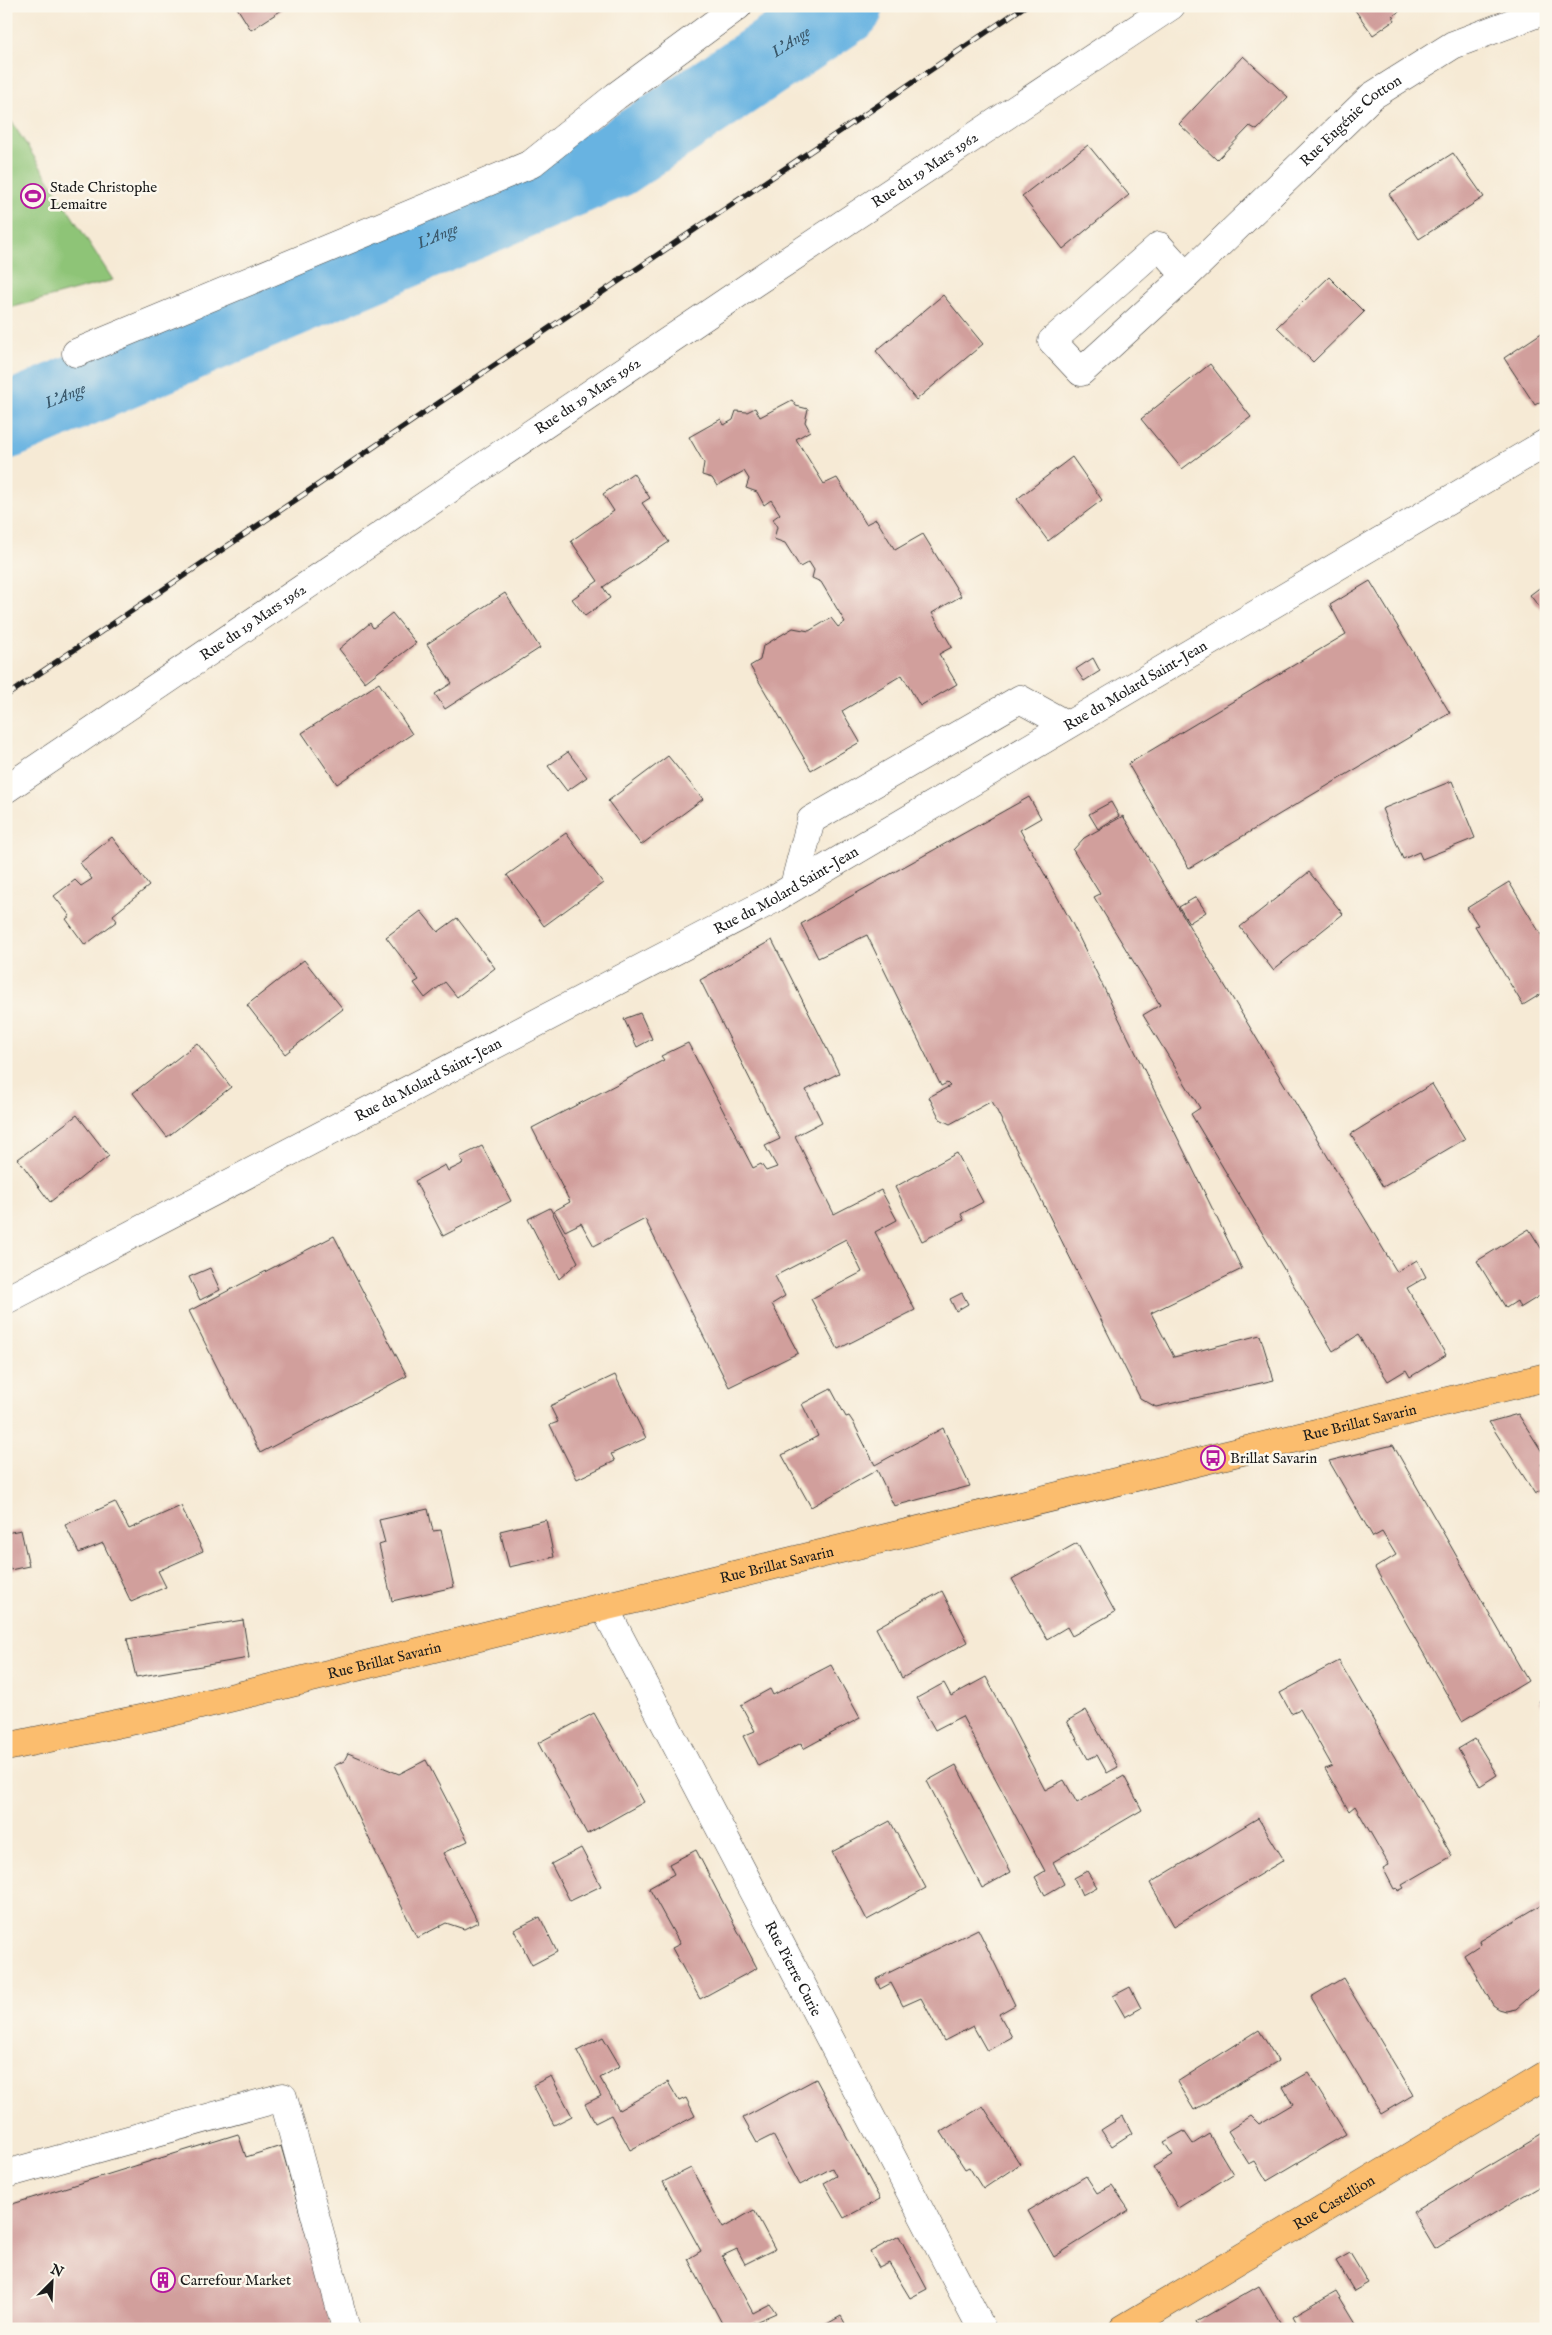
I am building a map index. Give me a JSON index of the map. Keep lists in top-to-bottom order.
{
  "streets": {
    "main road": ["Rue Brillat Savarin", "Rue Castellion"],
    "street": [
      "Rue Eugénie Cotton",
      "Rue du 19 Mars 1962",
      "Rue du Molard Saint-Jean",
      "Rue Pierre Curie"
    ]
  },
  "crossings": [
    ["Rue Brillat Savarin", "Rue Pierre Curie"]
  ],
  "water": ["L'Ange"],
  "places": {
    "sports": ["Stade Christophe Lemaitre"],
    "bus stop": ["Brillat Savarin"],
    "building": ["Carrefour Market"]
  },
  "north": "top right"
}
